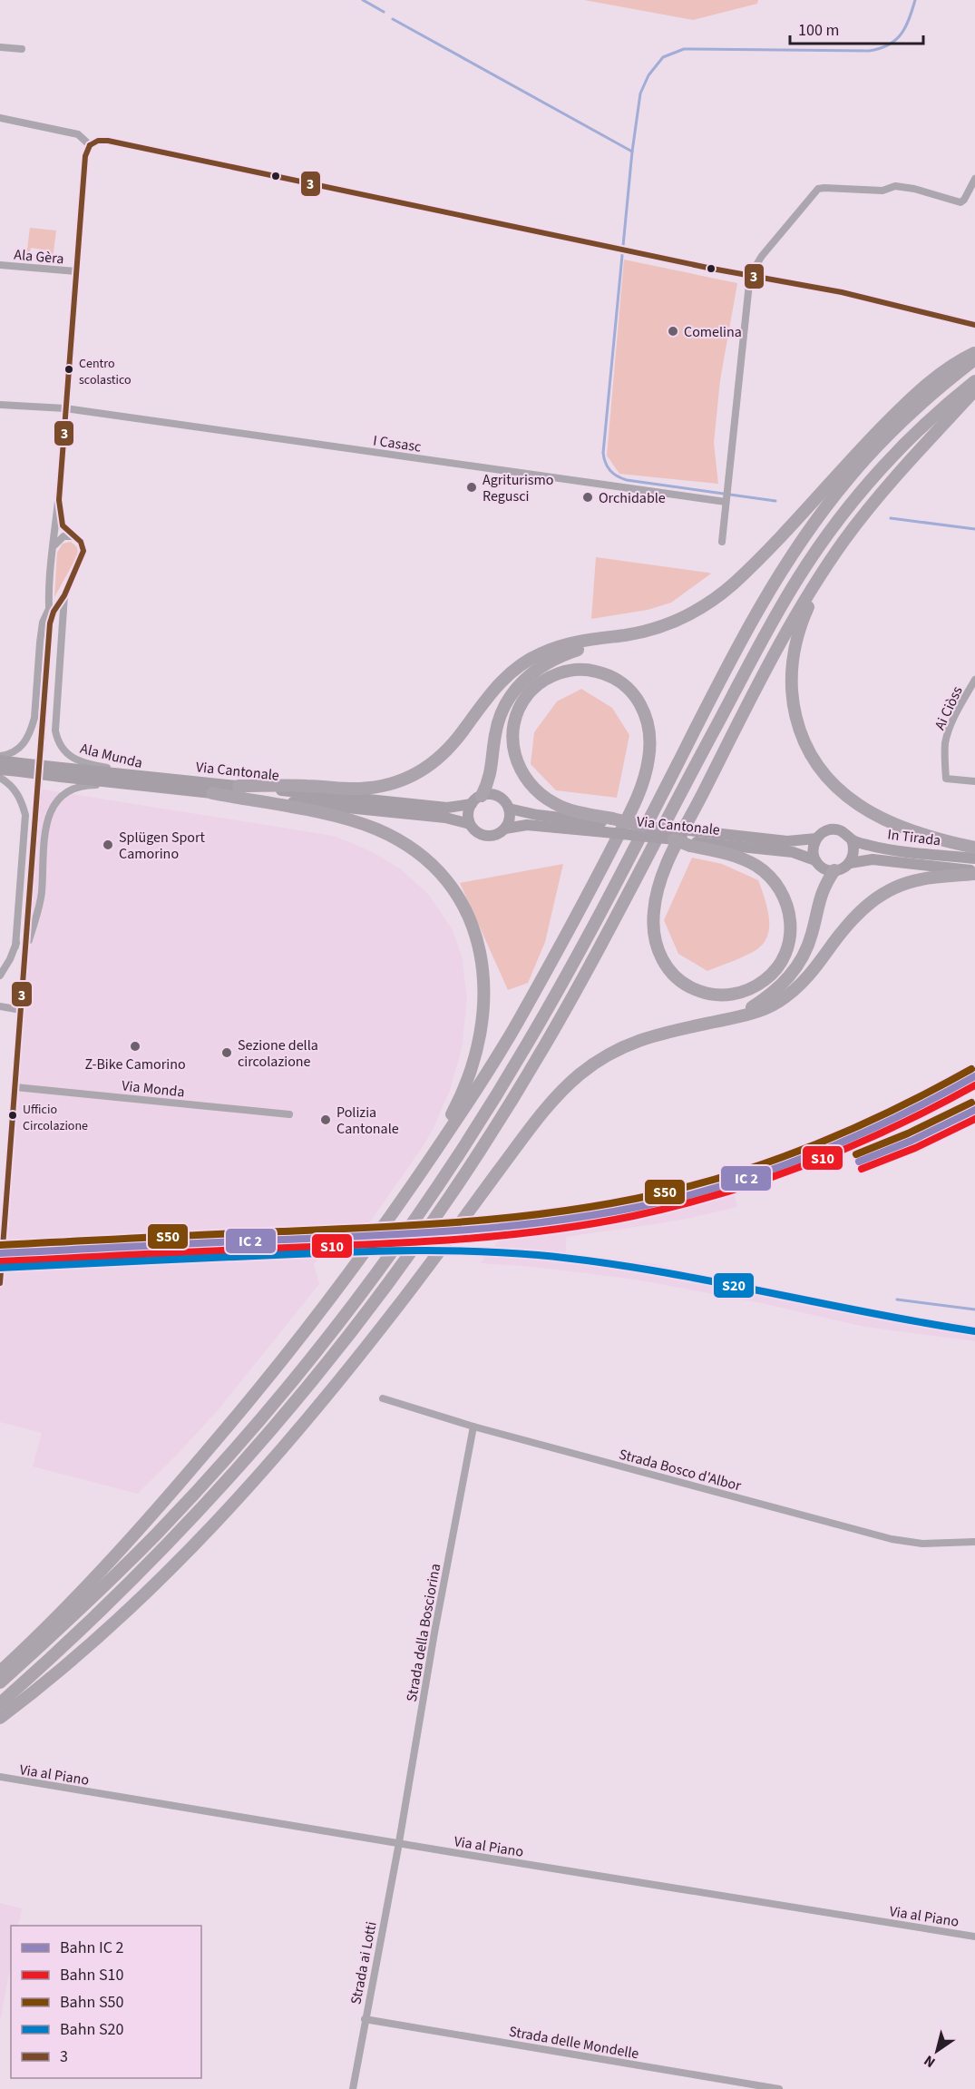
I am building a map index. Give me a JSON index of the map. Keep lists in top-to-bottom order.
{
  "streets": {
    "main road": ["Via Cantonale", "In Tirada"],
    "street": [
      "Ala Gèra",
      "I Casasc",
      "Ai Ciòss",
      "Ala Munda",
      "Via Monda",
      "Strada Bosco d'Albor",
      "Strada della Bosciorina",
      "Via al Piano",
      "Strada ai Lotti",
      "Strada delle Mondelle"
    ]
  },
  "crossings": [
    ["Ala Gèra", "Ala Munda"],
    ["I Casasc", "Ala Munda"],
    ["Ala Munda", "Via Cantonale"],
    ["Ala Munda", "Via Monda"],
    ["Via Cantonale", "In Tirada"],
    ["Strada Bosco d'Albor", "Strada della Bosciorina"],
    ["Strada della Bosciorina", "Via al Piano"],
    ["Strada della Bosciorina", "Strada ai Lotti"],
    ["Via al Piano", "Strada ai Lotti"],
    ["Strada ai Lotti", "Strada delle Mondelle"]
  ],
  "places": [
    "Comelina",
    "Centro scolastico",
    "Agriturismo Regusci",
    "Orchidable",
    "Splügen Sport Camorino",
    "Z-Bike Camorino",
    "Sezione della circolazione",
    "Ufficio Circolazione",
    "Polizia Cantonale"
  ],
  "lines": [
    "transit line 3",
    "rail line S50",
    "rail line S10",
    "rail line S20"
  ],
  "legend": [
    "Bahn IC 2",
    "Bahn S10",
    "Bahn S50",
    "Bahn S20",
    "3"
  ],
  "scale_bar": "100 m",
  "north": "bottom left"
}
